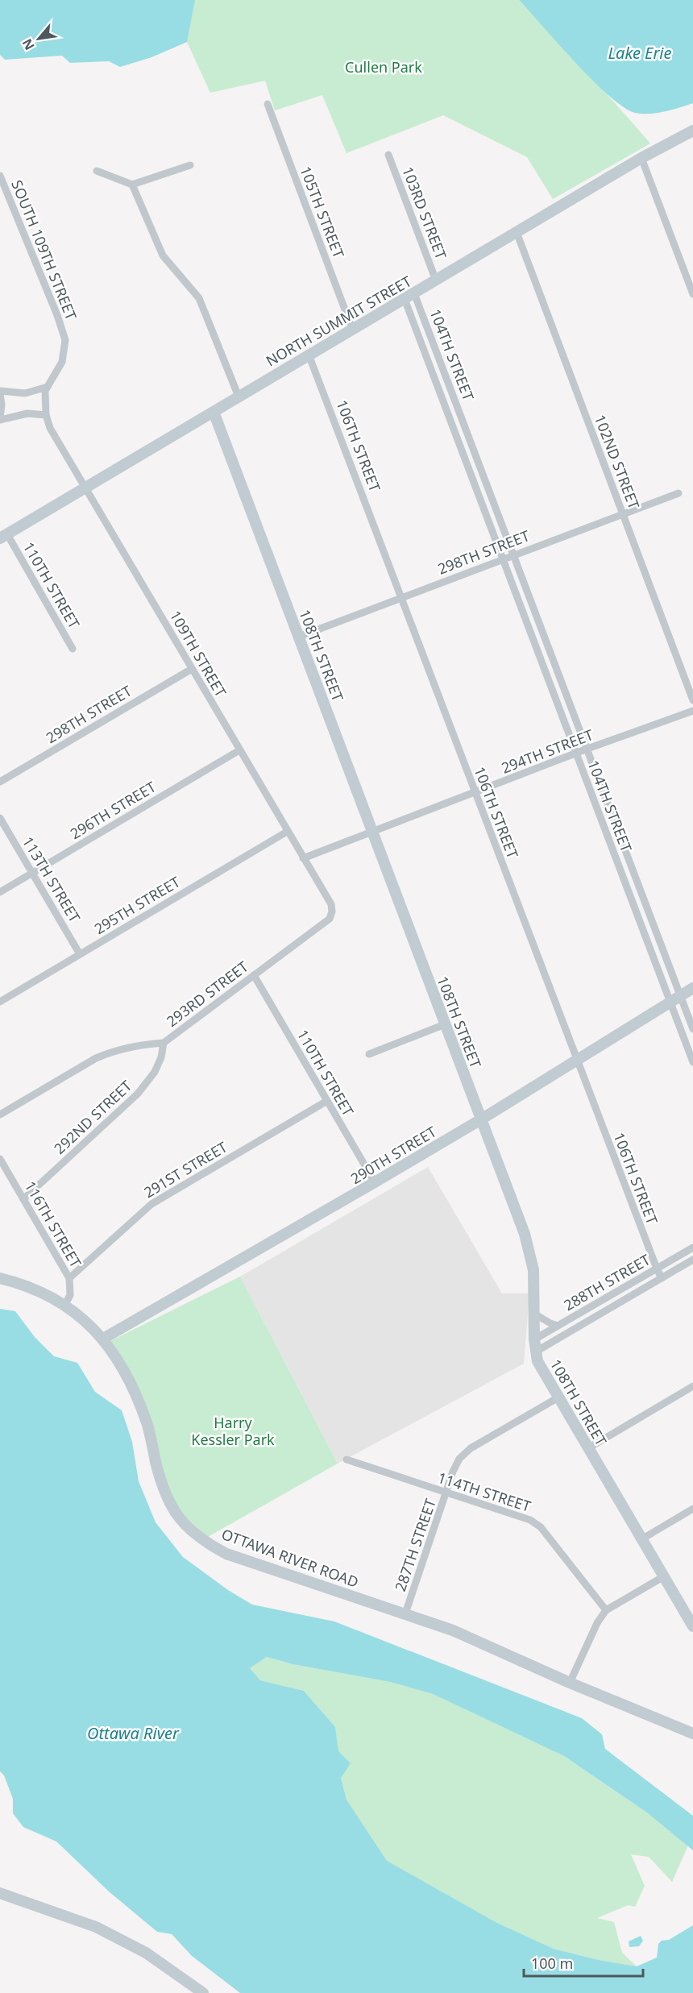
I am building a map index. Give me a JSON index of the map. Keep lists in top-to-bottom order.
{
  "streets": {
    "street": [
      "105TH STREET",
      "103RD STREET",
      "SOUTH 109TH STREET",
      "NORTH SUMMIT STREET",
      "104TH STREET",
      "106TH STREET",
      "102ND STREET",
      "298TH STREET",
      "110TH STREET",
      "109TH STREET",
      "108TH STREET",
      "294TH STREET",
      "296TH STREET",
      "113TH STREET",
      "295TH STREET",
      "293RD STREET",
      "292ND STREET",
      "290TH STREET",
      "291ST STREET",
      "116TH STREET",
      "288TH STREET",
      "114TH STREET",
      "287TH STREET",
      "OTTAWA RIVER ROAD"
    ]
  },
  "crossings": [
    ["105TH STREET", "NORTH SUMMIT STREET"],
    ["103RD STREET", "NORTH SUMMIT STREET"],
    ["SOUTH 109TH STREET", "109TH STREET"],
    ["NORTH SUMMIT STREET", "104TH STREET"],
    ["NORTH SUMMIT STREET", "106TH STREET"],
    ["NORTH SUMMIT STREET", "102ND STREET"],
    ["NORTH SUMMIT STREET", "110TH STREET"],
    ["NORTH SUMMIT STREET", "109TH STREET"],
    ["NORTH SUMMIT STREET", "108TH STREET"],
    ["104TH STREET", "298TH STREET"],
    ["104TH STREET", "294TH STREET"],
    ["104TH STREET", "290TH STREET"],
    ["106TH STREET", "298TH STREET"],
    ["106TH STREET", "294TH STREET"],
    ["106TH STREET", "290TH STREET"],
    ["106TH STREET", "288TH STREET"],
    ["102ND STREET", "298TH STREET"],
    ["298TH STREET", "109TH STREET"],
    ["298TH STREET", "108TH STREET"],
    ["110TH STREET", "293RD STREET"],
    ["110TH STREET", "290TH STREET"],
    ["110TH STREET", "291ST STREET"],
    ["109TH STREET", "294TH STREET"],
    ["109TH STREET", "296TH STREET"],
    ["109TH STREET", "295TH STREET"],
    ["109TH STREET", "293RD STREET"],
    ["108TH STREET", "294TH STREET"],
    ["108TH STREET", "290TH STREET"],
    ["108TH STREET", "288TH STREET"],
    ["108TH STREET", "287TH STREET"],
    ["296TH STREET", "113TH STREET"],
    ["113TH STREET", "295TH STREET"],
    ["293RD STREET", "292ND STREET"],
    ["292ND STREET", "116TH STREET"],
    ["290TH STREET", "OTTAWA RIVER ROAD"],
    ["291ST STREET", "116TH STREET"],
    ["116TH STREET", "OTTAWA RIVER ROAD"],
    ["114TH STREET", "287TH STREET"],
    ["287TH STREET", "OTTAWA RIVER ROAD"]
  ],
  "water": ["Lake Erie", "Ottawa River"],
  "parks": ["Cullen Park", "Harry Kessler Park"],
  "scale_bar": "100 m",
  "north": "bottom left"
}
